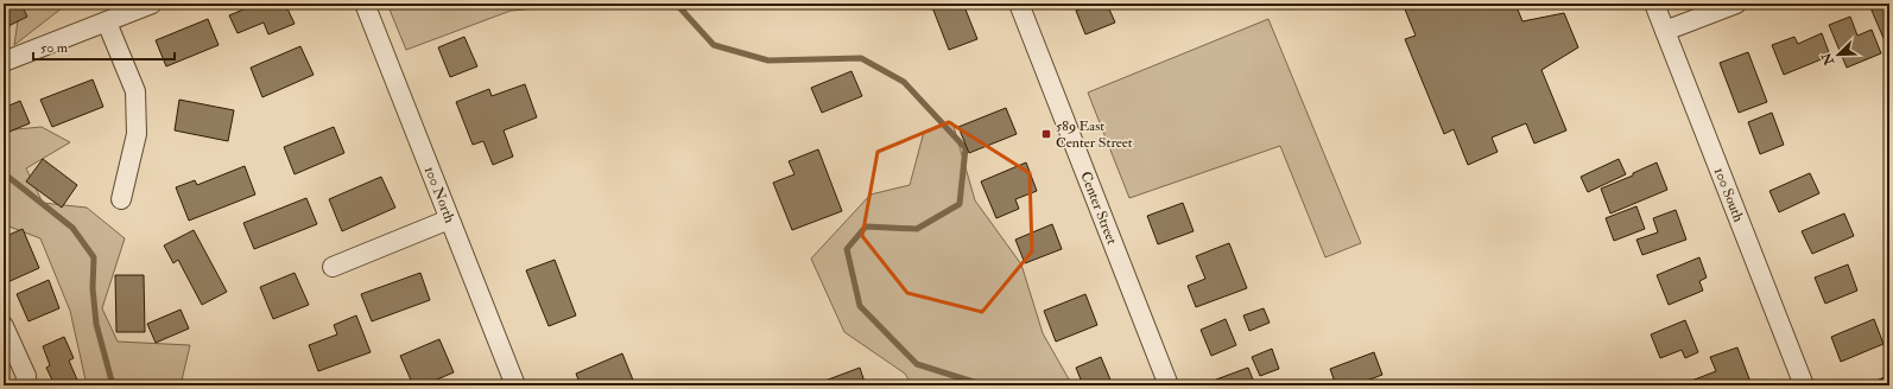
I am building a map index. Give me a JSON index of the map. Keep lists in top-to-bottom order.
{
  "streets": {
    "street": ["100 North", "100 South", "Center Street"]
  },
  "places": {
    "transit": ["589 East Center Street"]
  },
  "scale_bar": "50 m",
  "north": "bottom left"
}
